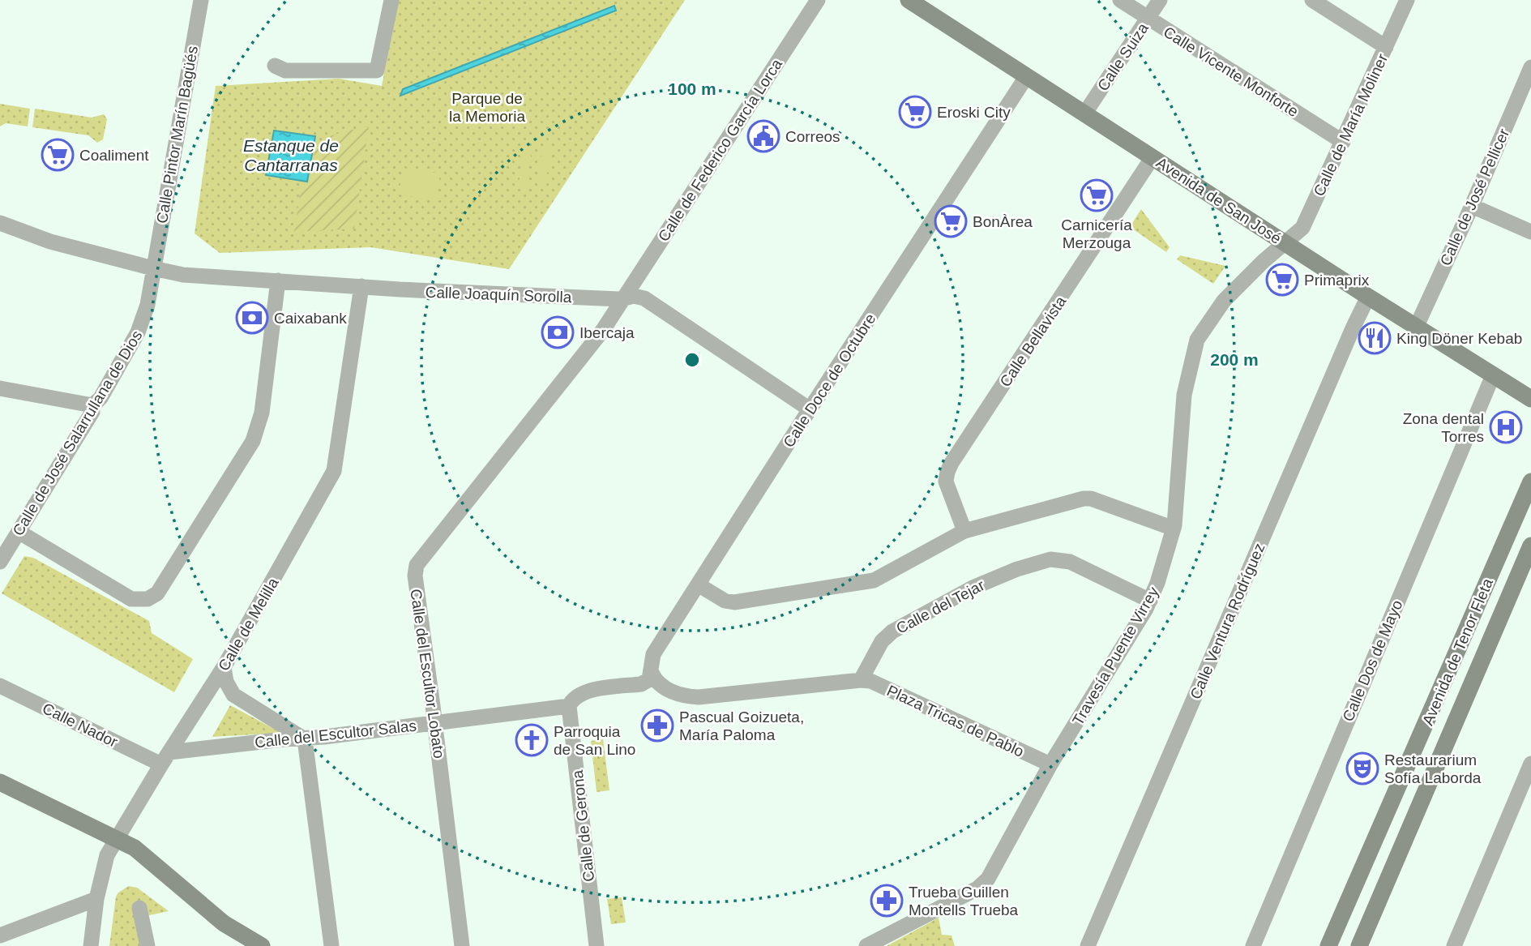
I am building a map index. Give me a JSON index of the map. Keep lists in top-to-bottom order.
{
  "streets": {
    "main road": ["Avenida de San José", "Avenida de Tenor Fleta"],
    "street": [
      "Calle Suiza",
      "Calle Vicente Monforte",
      "Calle de María Moliner",
      "Calle Pintor Marín Bagüés",
      "Calle de Federico García Lorca",
      "Calle de José Pellicer",
      "Calle Joaquín Sorolla",
      "Calle Bellavista",
      "Calle Doce de Octubre",
      "Calle de José Salarrullana de Dios",
      "Calle del Tejar",
      "Calle Ventura Rodríguez",
      "Calle de Melilla",
      "Travesía Puente Virrey",
      "Calle Dos de Mayo",
      "Calle del Escultor Lobato",
      "Plaza Tricas de Pablo",
      "Calle Nador",
      "Calle del Escultor Salas",
      "Calle de Gerona"
    ]
  },
  "crossings": [
    ["Calle Suiza", "Calle Vicente Monforte"],
    ["Calle Suiza", "Avenida de San José"],
    ["Calle Vicente Monforte", "Calle de María Moliner"],
    ["Calle de María Moliner", "Avenida de San José"],
    ["Calle de María Moliner", "Travesía Puente Virrey"],
    ["Calle Pintor Marín Bagüés", "Calle Joaquín Sorolla"],
    ["Calle Pintor Marín Bagüés", "Calle de José Salarrullana de Dios"],
    ["Calle de Federico García Lorca", "Calle Joaquín Sorolla"],
    ["Calle de Federico García Lorca", "Calle del Escultor Lobato"],
    ["Calle de José Pellicer", "Avenida de San José"],
    ["Avenida de San José", "Calle Bellavista"],
    ["Avenida de San José", "Calle Doce de Octubre"],
    ["Avenida de San José", "Calle Ventura Rodríguez"],
    ["Avenida de San José", "Travesía Puente Virrey"],
    ["Avenida de San José", "Calle Dos de Mayo"],
    ["Calle Joaquín Sorolla", "Calle Doce de Octubre"],
    ["Calle Joaquín Sorolla", "Calle de José Salarrullana de Dios"],
    ["Calle Joaquín Sorolla", "Calle de Melilla"],
    ["Calle Joaquín Sorolla", "Calle del Escultor Lobato"],
    ["Calle del Tejar", "Travesía Puente Virrey"],
    ["Calle del Tejar", "Plaza Tricas de Pablo"],
    ["Calle de Melilla", "Calle Nador"],
    ["Calle de Melilla", "Calle del Escultor Salas"],
    ["Travesía Puente Virrey", "Plaza Tricas de Pablo"],
    ["Calle del Escultor Lobato", "Calle del Escultor Salas"],
    ["Calle Nador", "Calle del Escultor Salas"],
    ["Calle del Escultor Salas", "Calle de Gerona"]
  ],
  "water": ["Estanque de Cantarranas"],
  "parks": ["Parque de la Memoria"],
  "places": {
    "supermarket": [
      "Eroski City",
      "Coaliment",
      "Carnicería Merzouga",
      "BonÀrea",
      "Primaprix"
    ],
    "public building": ["Correos"],
    "bank": ["Caixabank", "Ibercaja"],
    "restaurant": ["King Döner Kebab"],
    "hospital": ["Zona dental Torres"],
    "pharmacy": ["Pascual Goizueta, María Paloma", "Trueba Guillen Montells Trueba"],
    "church": ["Parroquia de San Lino"],
    "theatre": ["Restaurarium Sofía Laborda"]
  },
  "rings": ["100 m", "200 m"]
}
